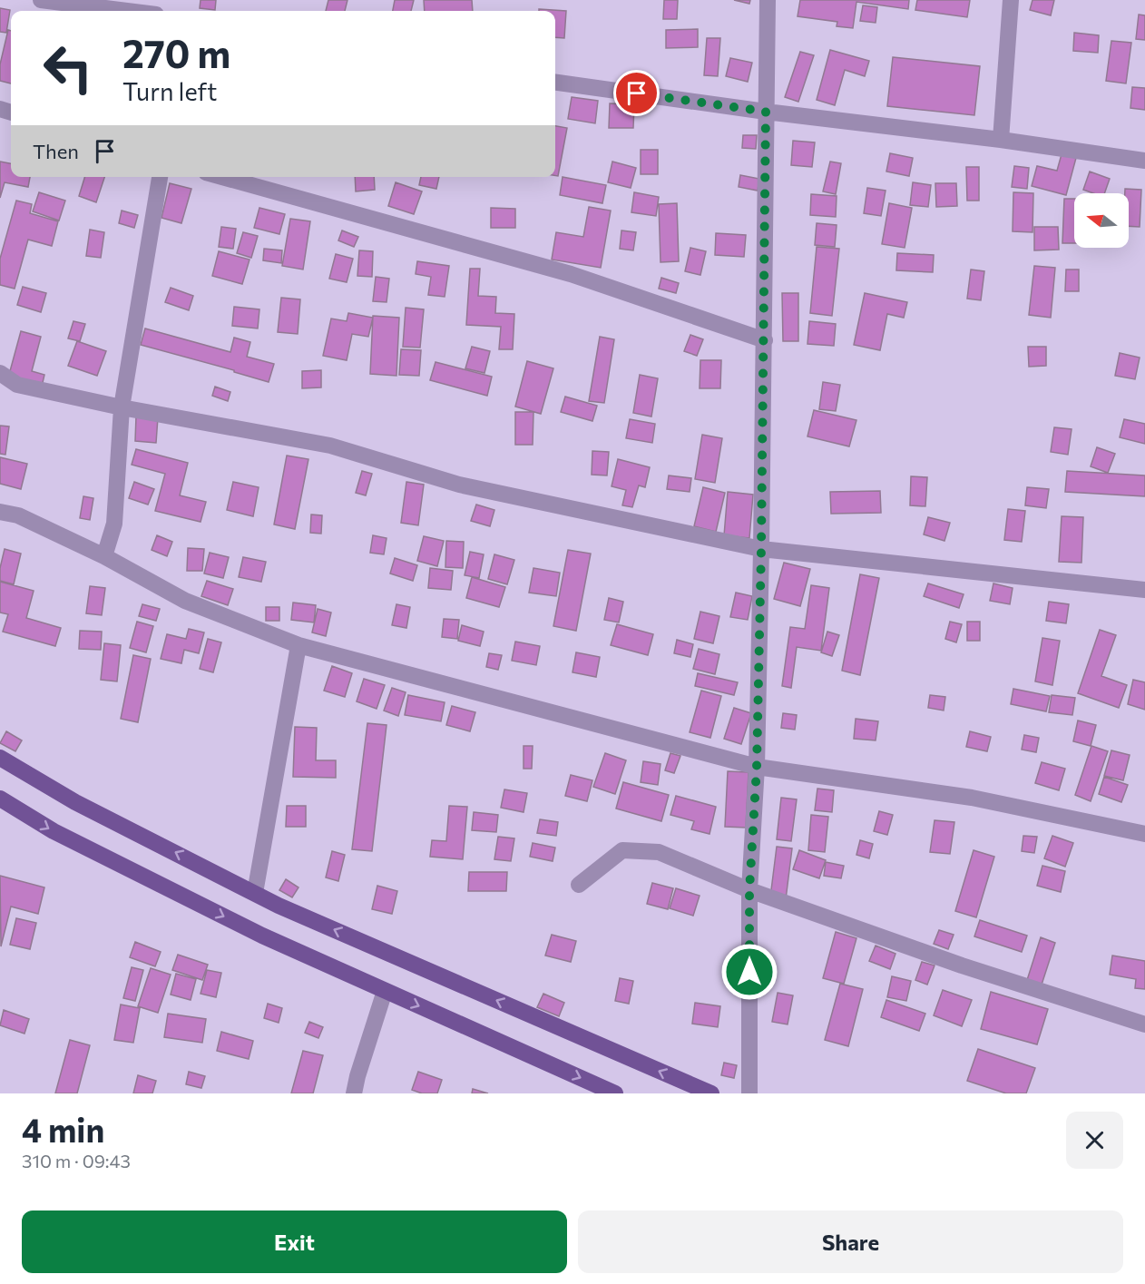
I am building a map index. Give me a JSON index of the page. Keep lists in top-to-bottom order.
{
  "north": "left",
  "page": {
    "turn": ["270 m", "Turn left"],
    "then": "Then",
    "heading": ["4 min", "310 m · 09:43"],
    "buttons": ["Exit", "Share"]
  }
}
